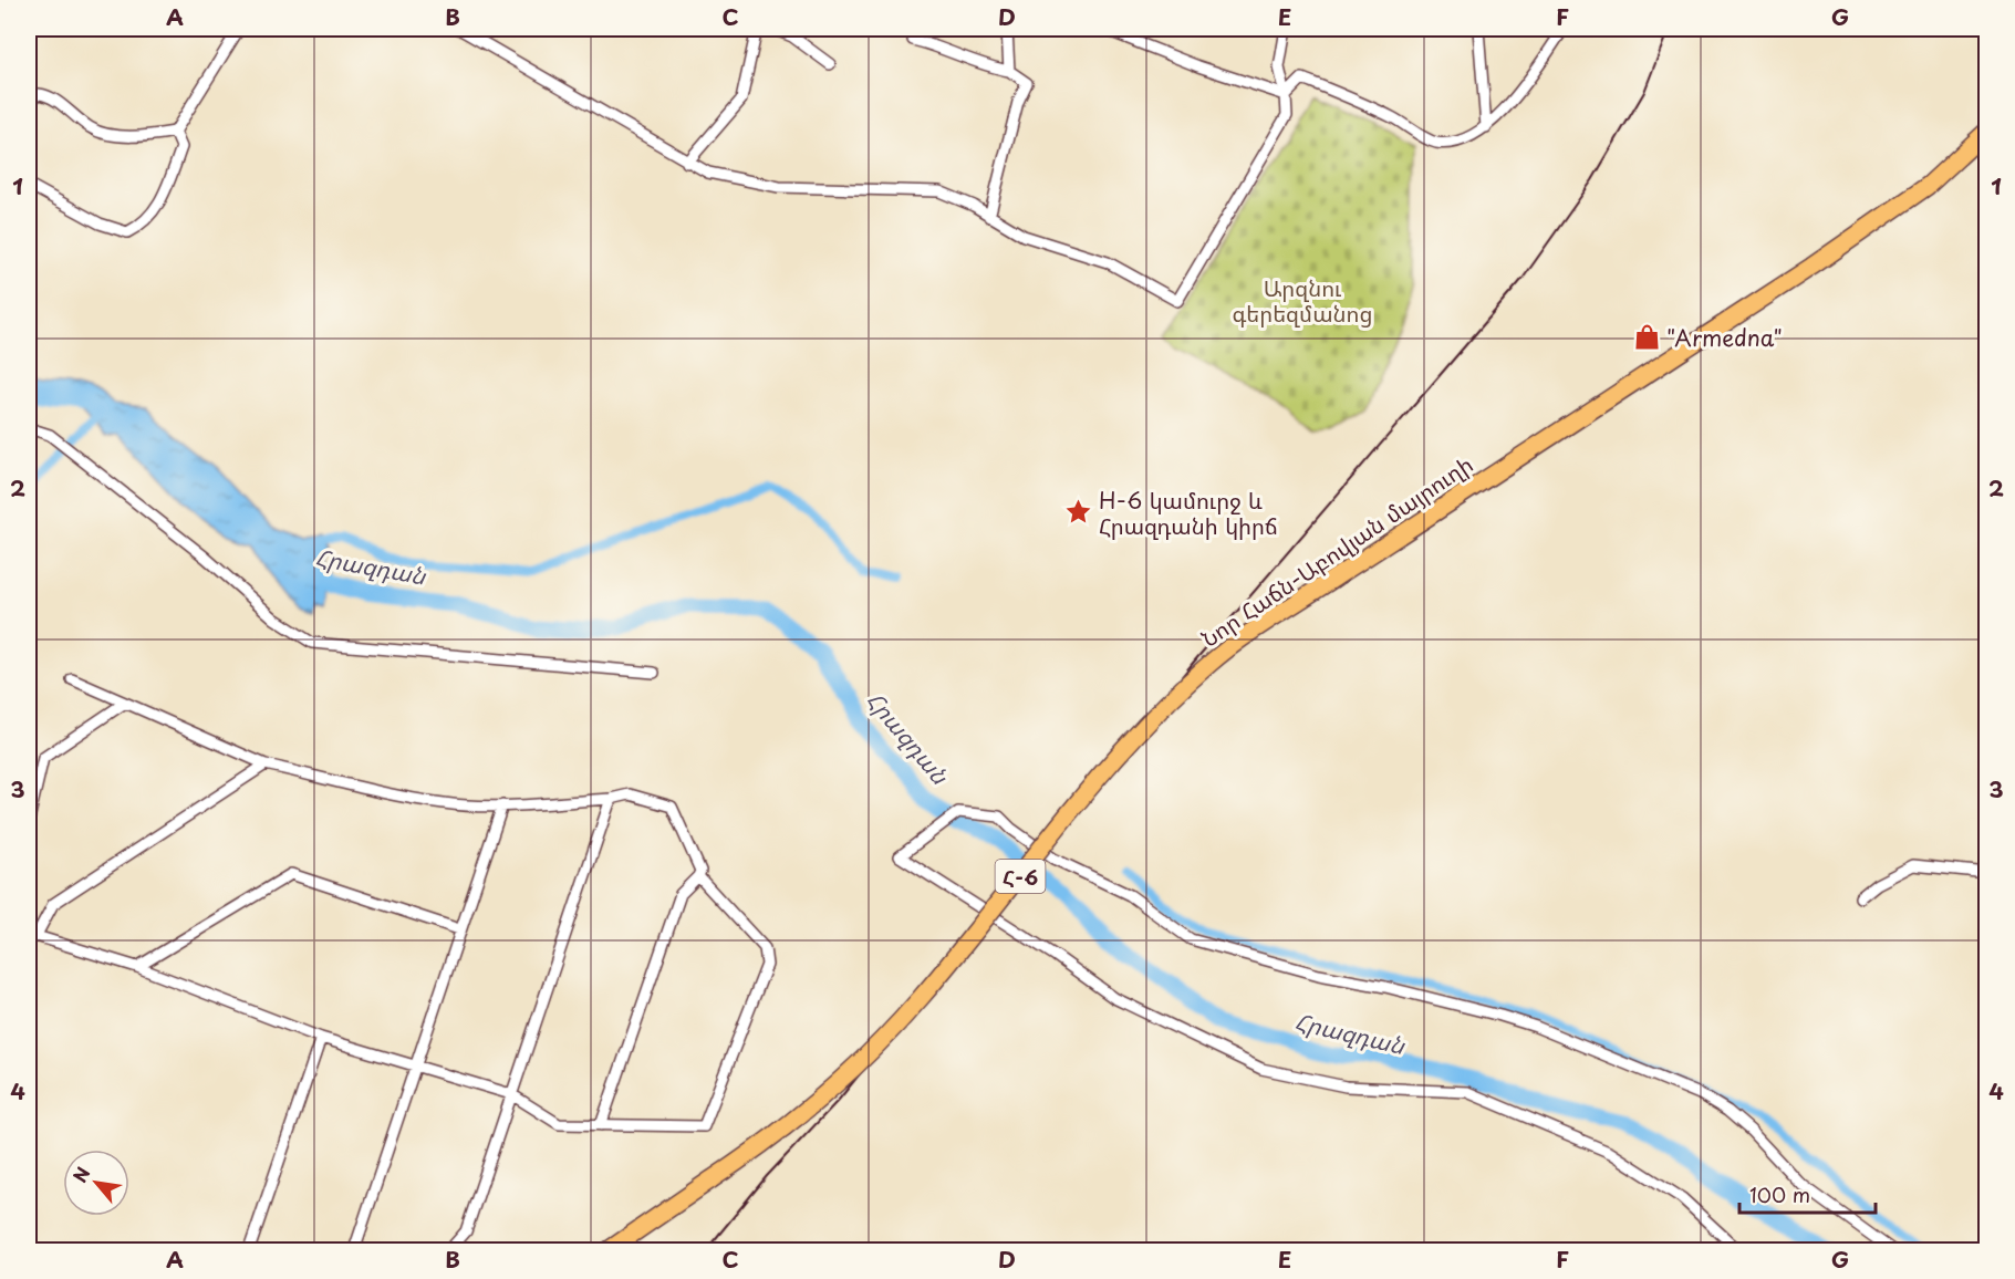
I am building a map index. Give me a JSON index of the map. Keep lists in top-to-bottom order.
{
  "streets": {
    "main road": ["Նոր Հաճն-Աբովյան մայրուղի", "Հ-6"]
  },
  "water": ["Հրազդան"],
  "parks": ["Արզնու գերեզմանոց"],
  "places": {
    "shop": ["\"Armedna\""],
    "place": ["H-6 կամուրջ և Հրազդանի կիրճ"]
  },
  "scale_bar": "100 m",
  "north": "top left",
  "grid": {
    "columns": [
      "A",
      "B",
      "C",
      "D",
      "E",
      "F",
      "G"
    ],
    "rows": [
      "1",
      "2",
      "3",
      "4"
    ]
  }
}
